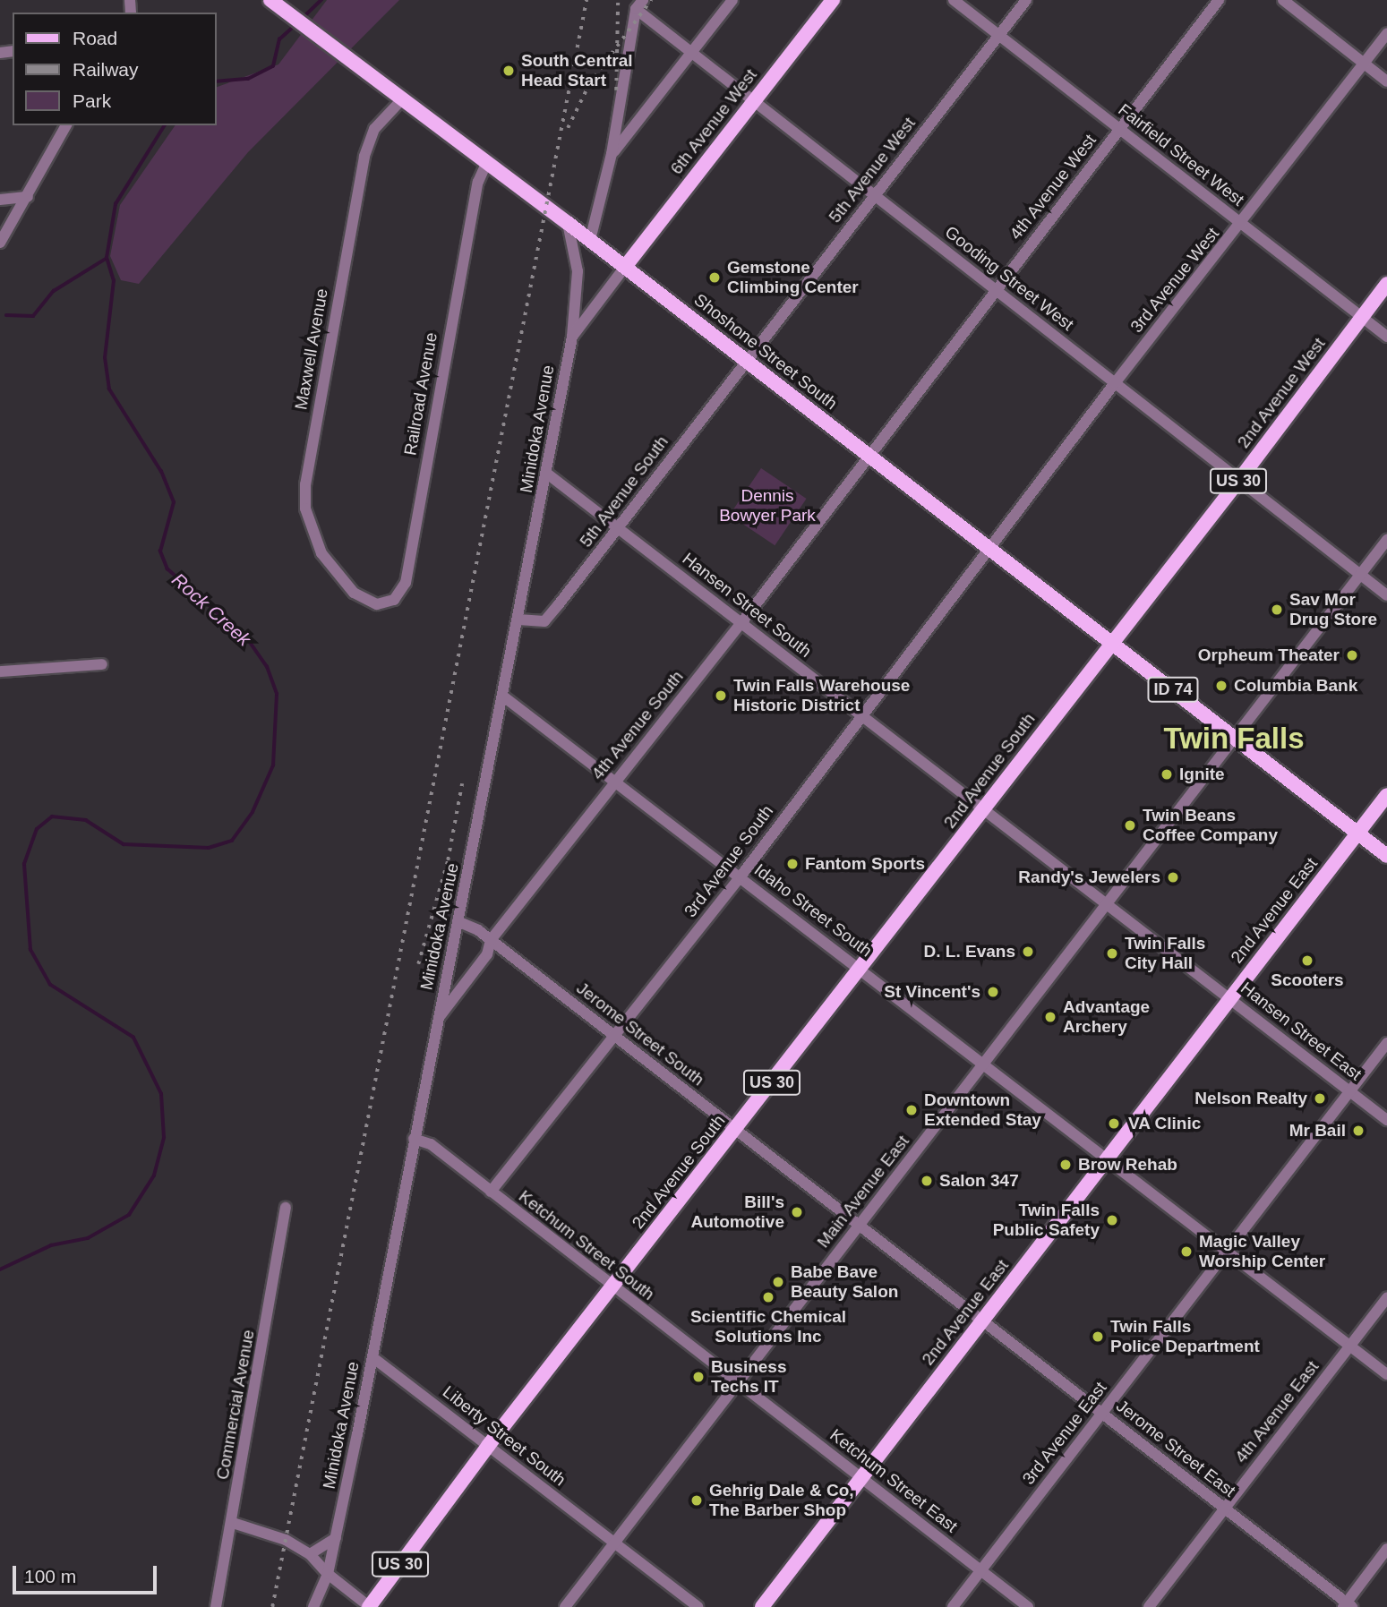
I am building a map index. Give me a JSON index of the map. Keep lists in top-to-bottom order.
{
  "streets": {
    "main road": [
      "6th Avenue West",
      "Shoshone Street South",
      "2nd Avenue West",
      "US 30",
      "ID 74",
      "2nd Avenue South",
      "2nd Avenue East"
    ],
    "street": [
      "Fairfield Street West",
      "5th Avenue West",
      "4th Avenue West",
      "Gooding Street West",
      "3rd Avenue West",
      "Maxwell Avenue",
      "Railroad Avenue",
      "Minidoka Avenue",
      "5th Avenue South",
      "Hansen Street South",
      "4th Avenue South",
      "3rd Avenue South",
      "Idaho Street South",
      "Hansen Street East",
      "Jerome Street South",
      "Main Avenue East",
      "Ketchum Street South",
      "Commercial Avenue",
      "4th Avenue East",
      "3rd Avenue East",
      "Liberty Street South",
      "Jerome Street East",
      "Ketchum Street East"
    ]
  },
  "crossings": [
    ["6th Avenue West", "Gooding Street West"],
    ["6th Avenue West", "Shoshone Street South"],
    ["6th Avenue West", "Minidoka Avenue"],
    ["Fairfield Street West", "5th Avenue West"],
    ["Fairfield Street West", "4th Avenue West"],
    ["Fairfield Street West", "3rd Avenue West"],
    ["Fairfield Street West", "2nd Avenue West"],
    ["5th Avenue West", "Gooding Street West"],
    ["5th Avenue West", "Shoshone Street South"],
    ["5th Avenue West", "5th Avenue South"],
    ["4th Avenue West", "Gooding Street West"],
    ["4th Avenue West", "Shoshone Street South"],
    ["4th Avenue West", "4th Avenue South"],
    ["Gooding Street West", "3rd Avenue West"],
    ["Gooding Street West", "2nd Avenue West"],
    ["Gooding Street West", "Main Avenue East"],
    ["3rd Avenue West", "Shoshone Street South"],
    ["3rd Avenue West", "3rd Avenue South"],
    ["Maxwell Avenue", "Shoshone Street South"],
    ["Maxwell Avenue", "Railroad Avenue"],
    ["Shoshone Street South", "2nd Avenue West"],
    ["Shoshone Street South", "Railroad Avenue"],
    ["Shoshone Street South", "Minidoka Avenue"],
    ["Shoshone Street South", "5th Avenue South"],
    ["Shoshone Street South", "ID 74"],
    ["Shoshone Street South", "4th Avenue South"],
    ["Shoshone Street South", "2nd Avenue South"],
    ["Shoshone Street South", "3rd Avenue South"],
    ["Shoshone Street South", "Main Avenue East"],
    ["2nd Avenue West", "2nd Avenue South"],
    ["Minidoka Avenue", "5th Avenue South"],
    ["Minidoka Avenue", "Hansen Street South"],
    ["Minidoka Avenue", "4th Avenue South"],
    ["Minidoka Avenue", "Idaho Street South"],
    ["Minidoka Avenue", "Jerome Street South"],
    ["Minidoka Avenue", "Ketchum Street South"],
    ["Minidoka Avenue", "Liberty Street South"],
    ["5th Avenue South", "Hansen Street South"],
    ["Hansen Street South", "4th Avenue South"],
    ["Hansen Street South", "2nd Avenue South"],
    ["Hansen Street South", "3rd Avenue South"],
    ["Hansen Street South", "Hansen Street East"],
    ["ID 74", "2nd Avenue East"],
    ["ID 74", "Main Avenue East"],
    ["4th Avenue South", "Idaho Street South"],
    ["4th Avenue South", "Jerome Street South"],
    ["2nd Avenue South", "Idaho Street South"],
    ["2nd Avenue South", "Hansen Street East"],
    ["2nd Avenue South", "Jerome Street South"],
    ["2nd Avenue South", "Ketchum Street South"],
    ["2nd Avenue South", "Liberty Street South"],
    ["3rd Avenue South", "Idaho Street South"],
    ["3rd Avenue South", "Jerome Street South"],
    ["3rd Avenue South", "Ketchum Street South"],
    ["Idaho Street South", "2nd Avenue East"],
    ["Idaho Street South", "Main Avenue East"],
    ["Idaho Street South", "4th Avenue East"],
    ["Idaho Street South", "3rd Avenue East"],
    ["2nd Avenue East", "Hansen Street East"],
    ["2nd Avenue East", "Jerome Street East"],
    ["2nd Avenue East", "Ketchum Street East"],
    ["Hansen Street East", "Main Avenue East"],
    ["Hansen Street East", "3rd Avenue East"],
    ["Jerome Street South", "Main Avenue East"],
    ["Jerome Street South", "Jerome Street East"],
    ["Main Avenue East", "Ketchum Street South"],
    ["Main Avenue East", "Liberty Street South"],
    ["Main Avenue East", "Jerome Street East"],
    ["Main Avenue East", "Ketchum Street East"],
    ["Ketchum Street South", "Ketchum Street East"],
    ["4th Avenue East", "Jerome Street East"],
    ["3rd Avenue East", "Jerome Street East"],
    ["3rd Avenue East", "Ketchum Street East"]
  ],
  "districts": ["Twin Falls"],
  "water": ["Rock Creek"],
  "parks": ["Dennis Bowyer Park"],
  "places": [
    "South Central Head Start",
    "Gemstone Climbing Center",
    "Sav Mor Drug Store",
    "Orpheum Theater",
    "Columbia Bank",
    "Twin Falls Warehouse Historic District",
    "Ignite",
    "Twin Beans Coffee Company",
    "Fantom Sports",
    "Randy's Jewelers",
    "D. L. Evans",
    "Twin Falls City Hall",
    "Scooters",
    "St Vincent's",
    "Advantage Archery",
    "Nelson Realty",
    "Downtown Extended Stay",
    "VA Clinic",
    "Mr Bail",
    "Brow Rehab",
    "Salon 347",
    "Bill's Automotive",
    "Twin Falls Public Safety",
    "Magic Valley Worship Center",
    "Babe Bave Beauty Salon",
    "Scientific Chemical Solutions Inc",
    "Twin Falls Police Department",
    "Business Techs IT",
    "Gehrig Dale & Co, The Barber Shop"
  ],
  "legend": ["Road", "Railway", "Park"],
  "scale_bar": "100 m"
}
